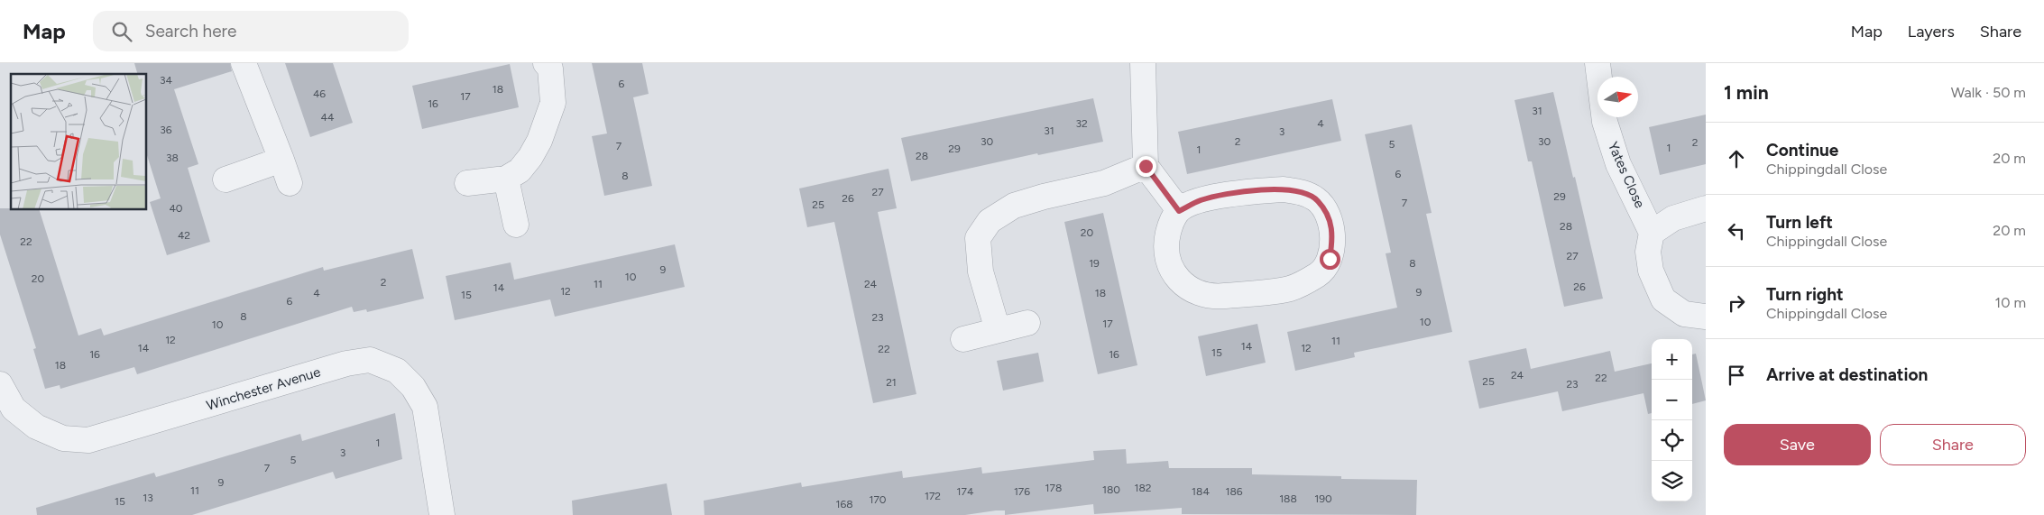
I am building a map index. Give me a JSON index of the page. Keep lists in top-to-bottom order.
{
  "streets": {
    "street": ["Yates Close", "Winchester Avenue"]
  },
  "house_numbers": [
    "34",
    "6",
    "18",
    "46",
    "17",
    "16",
    "31",
    "44",
    "32",
    "4",
    "36",
    "31",
    "3",
    "30",
    "2",
    "30",
    "2",
    "5",
    "7",
    "1",
    "29",
    "1",
    "28",
    "38",
    "6",
    "8",
    "27",
    "29",
    "26",
    "7",
    "25",
    "40",
    "28",
    "20",
    "42",
    "22",
    "27",
    "19",
    "8",
    "9",
    "10",
    "20",
    "2",
    "11",
    "24",
    "26",
    "14",
    "12",
    "9",
    "4",
    "18",
    "15",
    "6",
    "8",
    "23",
    "10",
    "17",
    "10",
    "12",
    "11",
    "14",
    "14",
    "12",
    "22",
    "15",
    "16",
    "16",
    "18",
    "24",
    "22",
    "25",
    "21",
    "23",
    "1",
    "3",
    "5",
    "7",
    "9",
    "178",
    "182",
    "180",
    "11",
    "174",
    "176",
    "184",
    "186",
    "172",
    "13",
    "188",
    "190",
    "170",
    "15",
    "168"
  ],
  "north": "right",
  "page": {
    "header": "Map",
    "search": "Search here",
    "nav": ["Map", "Layers", "Share"],
    "heading": ["1 min", "Walk · 50 m"],
    "list": [
      ["Continue", "Chippingdall Close", "20 m"],
      ["Turn left", "Chippingdall Close", "20 m"],
      ["Turn right", "Chippingdall Close", "10 m"],
      "Arrive at destination"
    ],
    "map_buttons": ["+", "−"],
    "buttons": ["Save", "Share"]
  }
}
